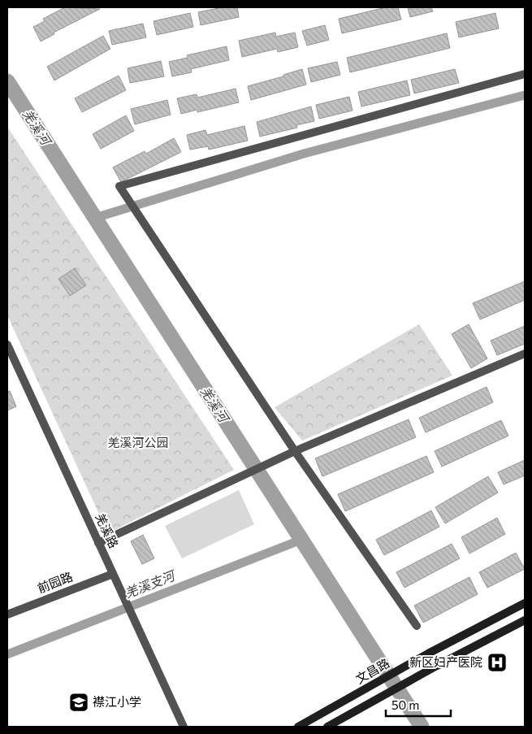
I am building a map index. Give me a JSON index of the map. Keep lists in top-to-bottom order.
{
  "streets": {
    "main road": ["文昌路"],
    "street": ["羌溪路", "前园路"]
  },
  "crossings": [
    ["羌溪路", "前园路"]
  ],
  "water": ["羌溪河", "羌溪支河"],
  "parks": ["羌溪河公园"],
  "places": {
    "hospital": ["新区妇产医院"],
    "school or university": ["襟江小学"]
  },
  "scale_bar": "50 m"
}
